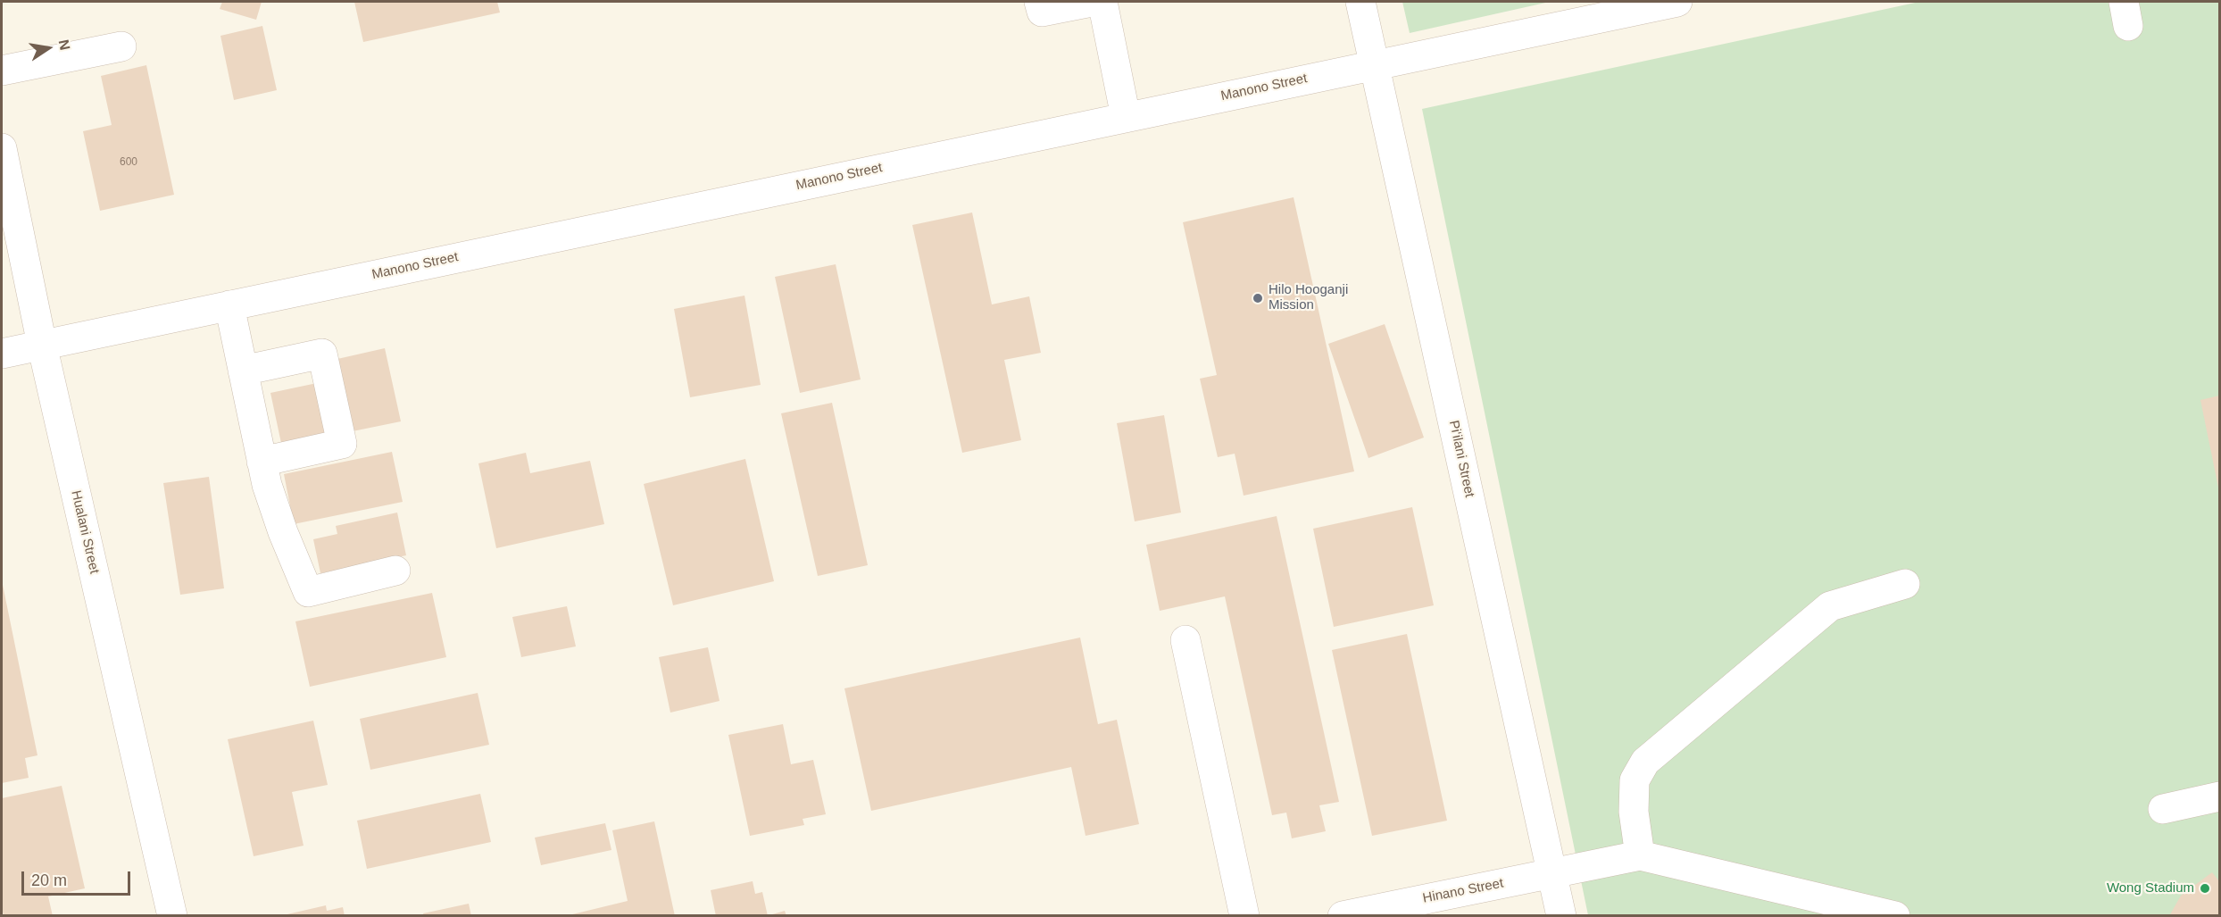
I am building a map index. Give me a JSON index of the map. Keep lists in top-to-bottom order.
{
  "streets": {
    "street": [
      "Manono Street",
      "Pi‘ilani Street",
      "Hualani Street",
      "Hinano Street"
    ]
  },
  "crossings": [
    ["Manono Street", "Pi‘ilani Street"],
    ["Manono Street", "Hualani Street"],
    ["Pi‘ilani Street", "Hinano Street"]
  ],
  "places": ["Hilo Hooganji Mission", "Wong Stadium"],
  "house_numbers": ["600"],
  "scale_bar": "20 m",
  "north": "right"
}
